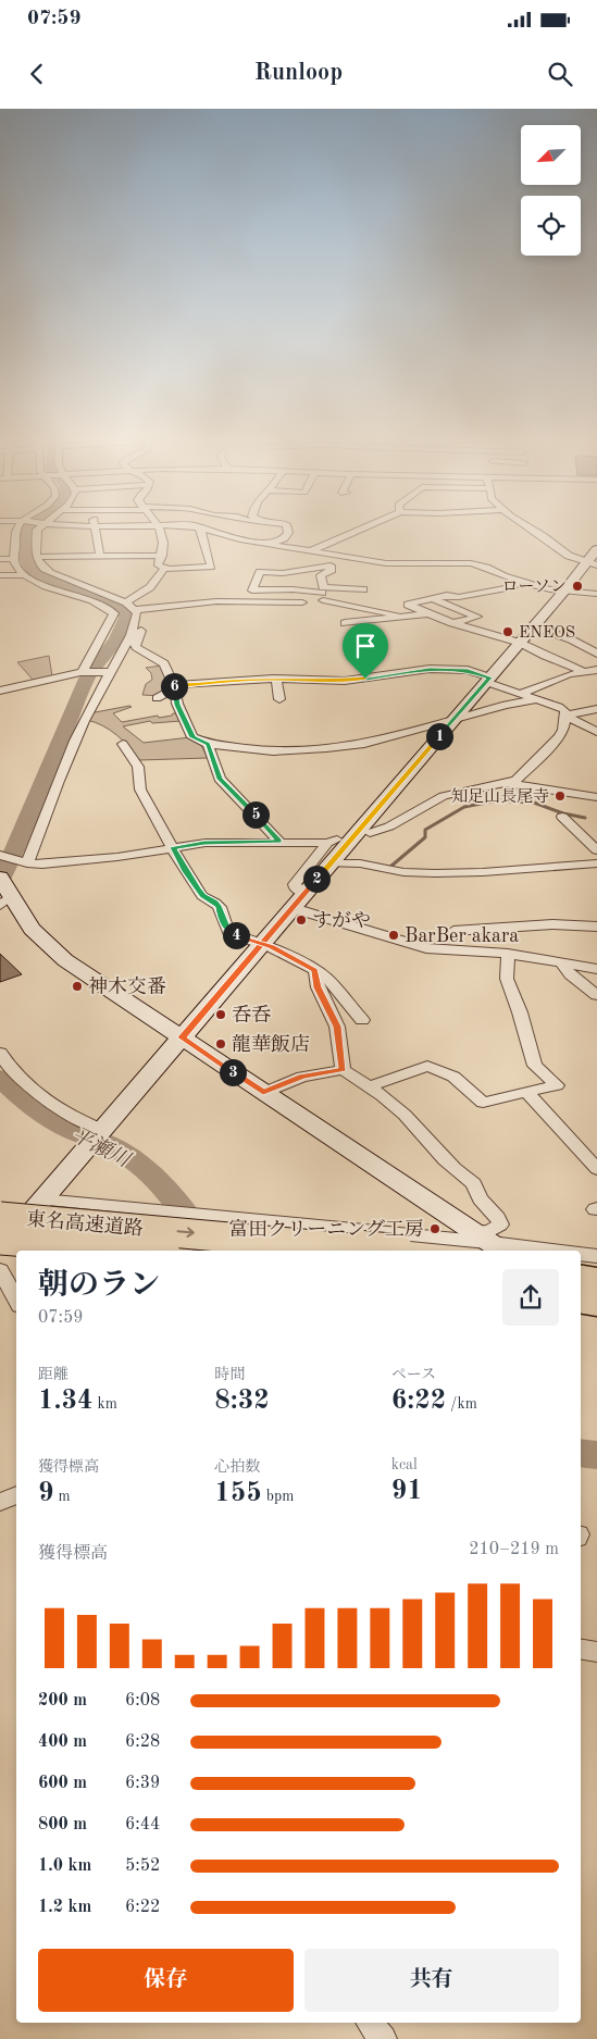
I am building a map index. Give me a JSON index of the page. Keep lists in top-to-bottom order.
{
  "streets": {
    "highway": ["東名高速道路"]
  },
  "water": ["平瀬川"],
  "places": [
    "ローソン",
    "ENEOS",
    "知足山長尾寺",
    "すがや",
    "BarBer akara",
    "神木交番",
    "呑呑",
    "龍華飯店",
    "富田クリーニング工房"
  ],
  "north": "bottom left",
  "page": {
    "status": "07:59",
    "header": "Runloop",
    "pins": [
      "6",
      "1",
      "5",
      "2",
      "4",
      "3"
    ],
    "heading": ["朝のラン", "07:59"],
    "stats": [
      ["距離", "1.34 km"],
      ["時間", "8:32"],
      ["ペース", "6:22 /km"],
      ["獲得標高", "9 m"],
      ["心拍数", "155 bpm"],
      ["kcal", "91"]
    ],
    "chart": ["獲得標高", "210–219 m"],
    "list": [
      {
        "name": "200 m",
        "note": "6:08"
      },
      {
        "name": "400 m",
        "note": "6:28"
      },
      {
        "name": "600 m",
        "note": "6:39"
      },
      {
        "name": "800 m",
        "note": "6:44"
      },
      {
        "name": "1.0 km",
        "note": "5:52"
      },
      {
        "name": "1.2 km",
        "note": "6:22"
      }
    ],
    "buttons": ["保存", "共有"]
  }
}
